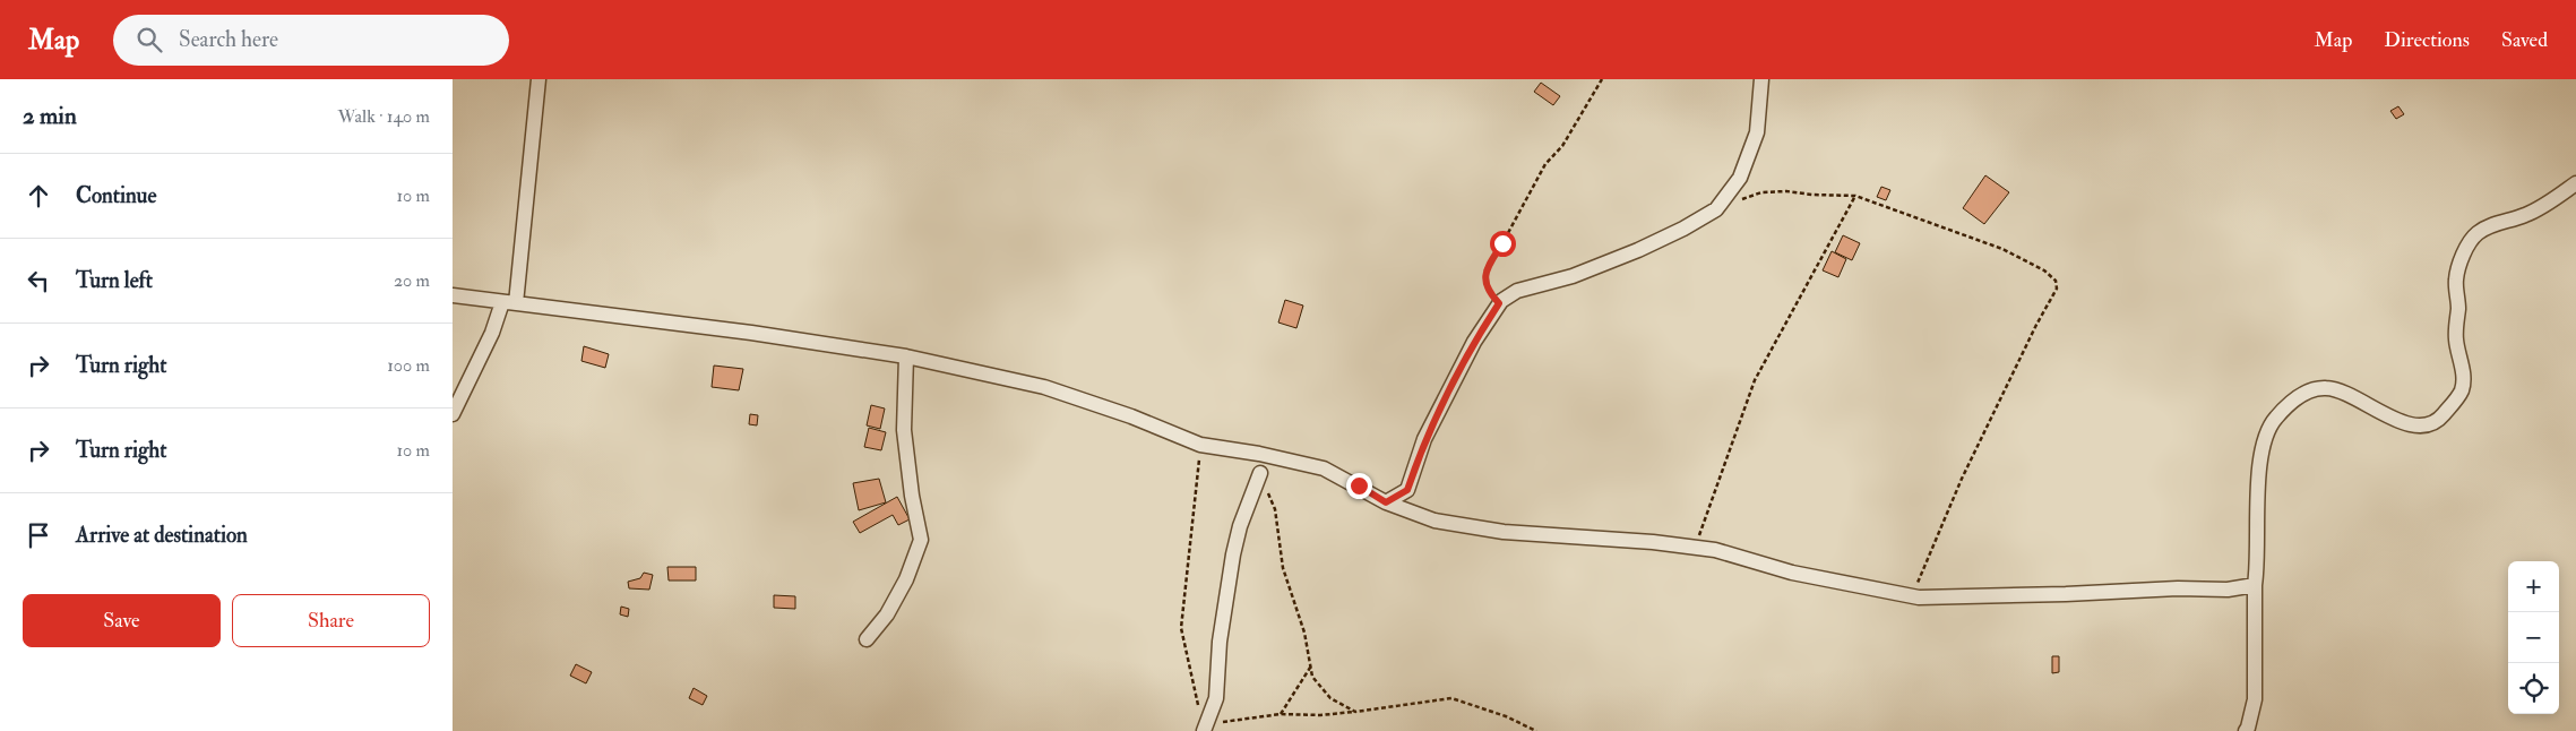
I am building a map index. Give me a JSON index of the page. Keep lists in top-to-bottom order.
{
  "page": {
    "header": "Map",
    "search": "Search here",
    "nav": ["Map", "Directions", "Saved"],
    "heading": ["2 min", "Walk · 140 m"],
    "list": [
      ["Continue", "10 m"],
      ["Turn left", "20 m"],
      ["Turn right", "100 m"],
      ["Turn right", "10 m"],
      "Arrive at destination"
    ],
    "map_buttons": ["+", "−"],
    "buttons": ["Save", "Share"]
  }
}
